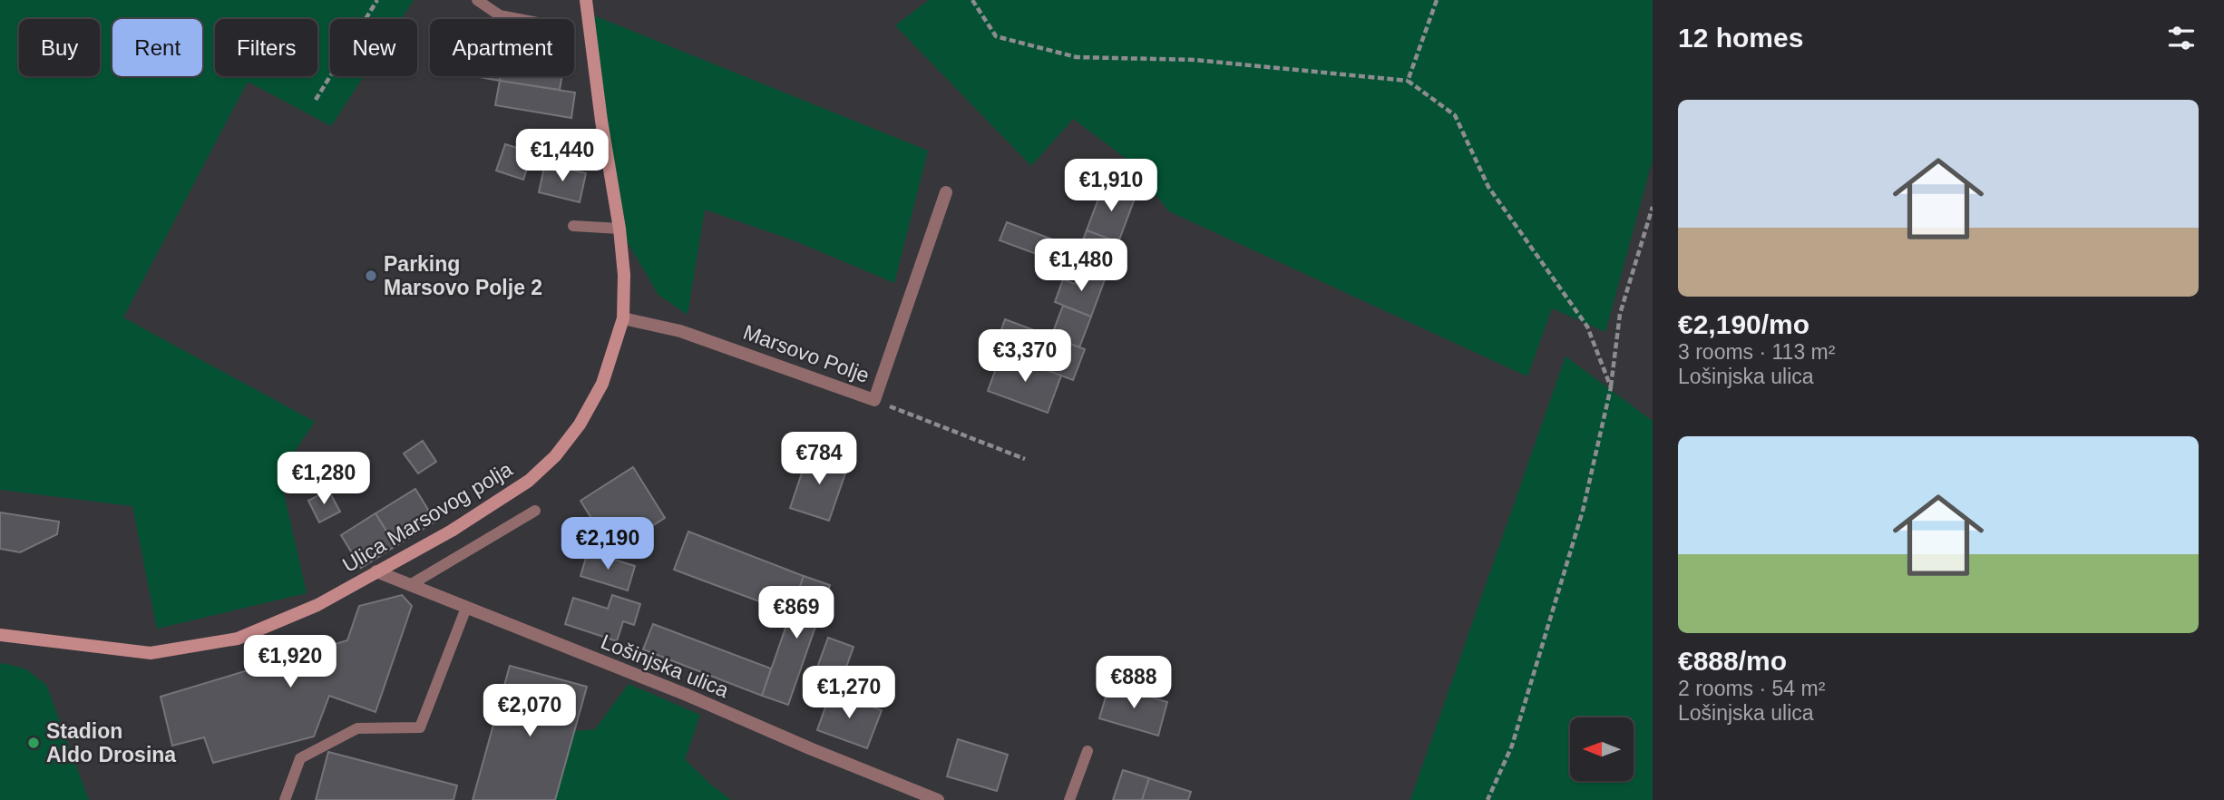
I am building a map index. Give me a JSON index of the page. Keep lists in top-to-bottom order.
{
  "streets": {
    "main road": ["Ulica Marsovog polja"],
    "street": ["Marsovo Polje", "Lošinjska ulica"]
  },
  "crossings": [
    ["Marsovo Polje", "Ulica Marsovog polja"],
    ["Ulica Marsovog polja", "Lošinjska ulica"]
  ],
  "places": ["Parking Marsovo Polje 2", "Stadion Aldo Drosina"],
  "north": "left",
  "page": {
    "heading": "12 homes",
    "chip": [
      "Buy",
      "Rent",
      "Filters",
      "New",
      "Apartment"
    ],
    "list": [
      {
        "name": "€2,190/mo",
        "note": "3 rooms · 113 m² · Lošinjska ulica"
      },
      {
        "name": "€888/mo",
        "note": "2 rooms · 54 m² · Lošinjska ulica"
      }
    ],
    "price": [
      "€1,440",
      "€1,910",
      "€1,480",
      "€3,370",
      "€784",
      "€1,280",
      "€2,190",
      "€869",
      "€1,920",
      "€888",
      "€1,270",
      "€2,070"
    ]
  }
}
